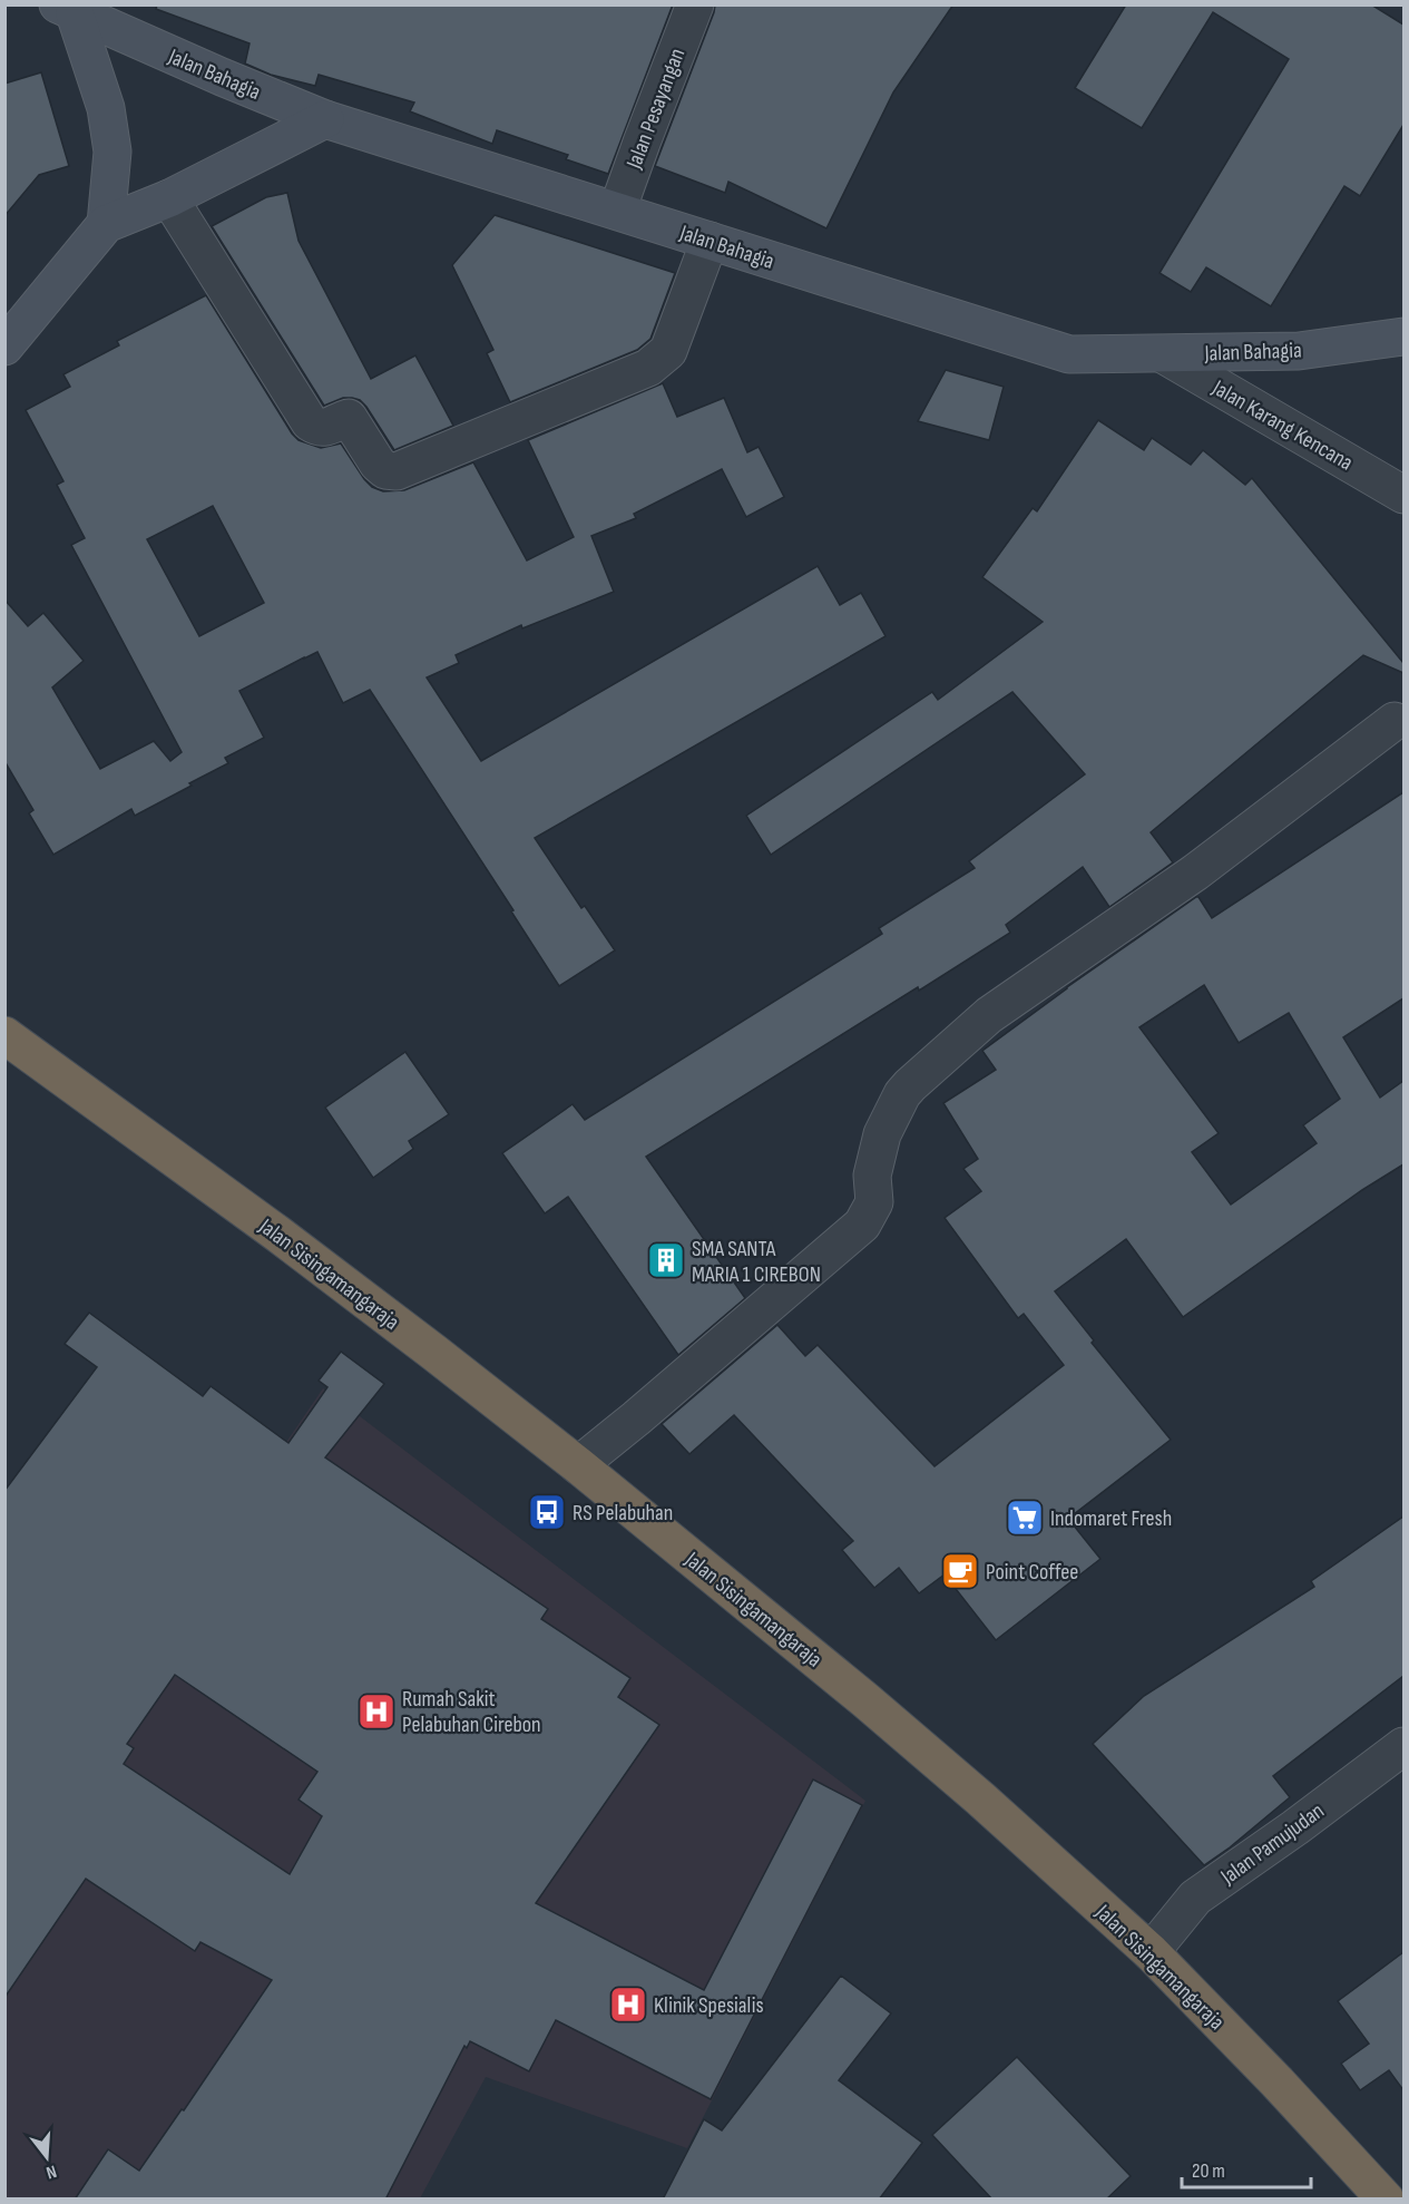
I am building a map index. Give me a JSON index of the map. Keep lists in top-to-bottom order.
{
  "streets": {
    "highway": ["Jalan Sisingamangaraja"],
    "main road": ["Jalan Bahagia"],
    "street": ["Jalan Pesayangan", "Jalan Karang Kencana", "Jalan Pamujudan"]
  },
  "crossings": [
    ["Jalan Bahagia", "Jalan Pesayangan"],
    ["Jalan Bahagia", "Jalan Karang Kencana"],
    ["Jalan Sisingamangaraja", "Jalan Pamujudan"]
  ],
  "places": {
    "building": ["SMA SANTA MARIA 1 CIREBON"],
    "bus stop": ["RS Pelabuhan"],
    "supermarket": ["Indomaret Fresh"],
    "cafe": ["Point Coffee"],
    "hospital": ["Rumah Sakit Pelabuhan Cirebon", "Klinik Spesialis"]
  },
  "scale_bar": "20 m",
  "north": "bottom"
}
